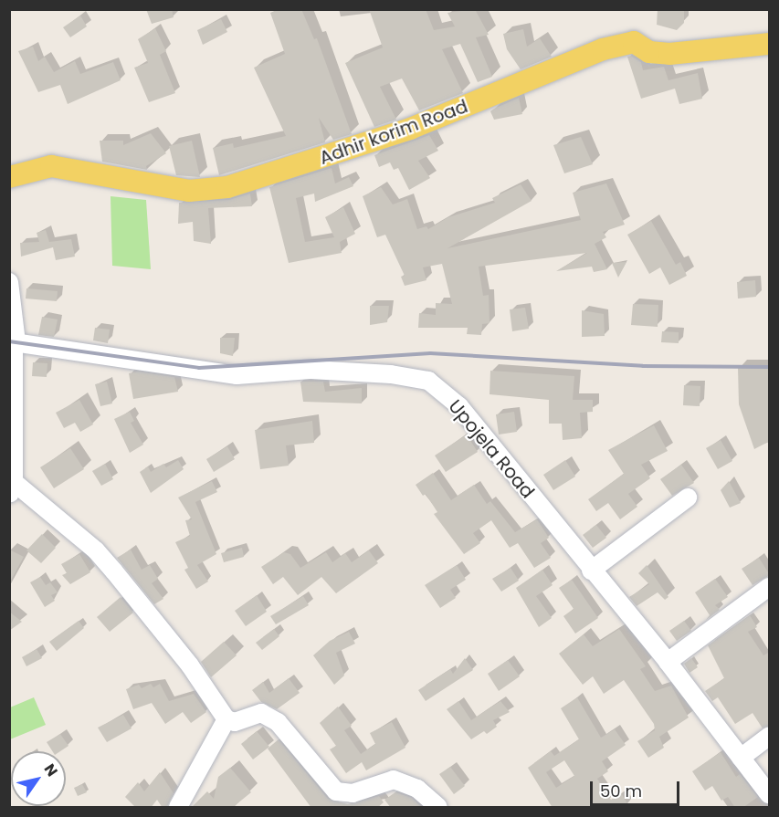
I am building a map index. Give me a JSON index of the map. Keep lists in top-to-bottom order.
{
  "streets": {
    "main road": ["Adhir korim Road"],
    "street": ["Upojela Road"]
  },
  "scale_bar": "50 m",
  "north": "top right"
}
